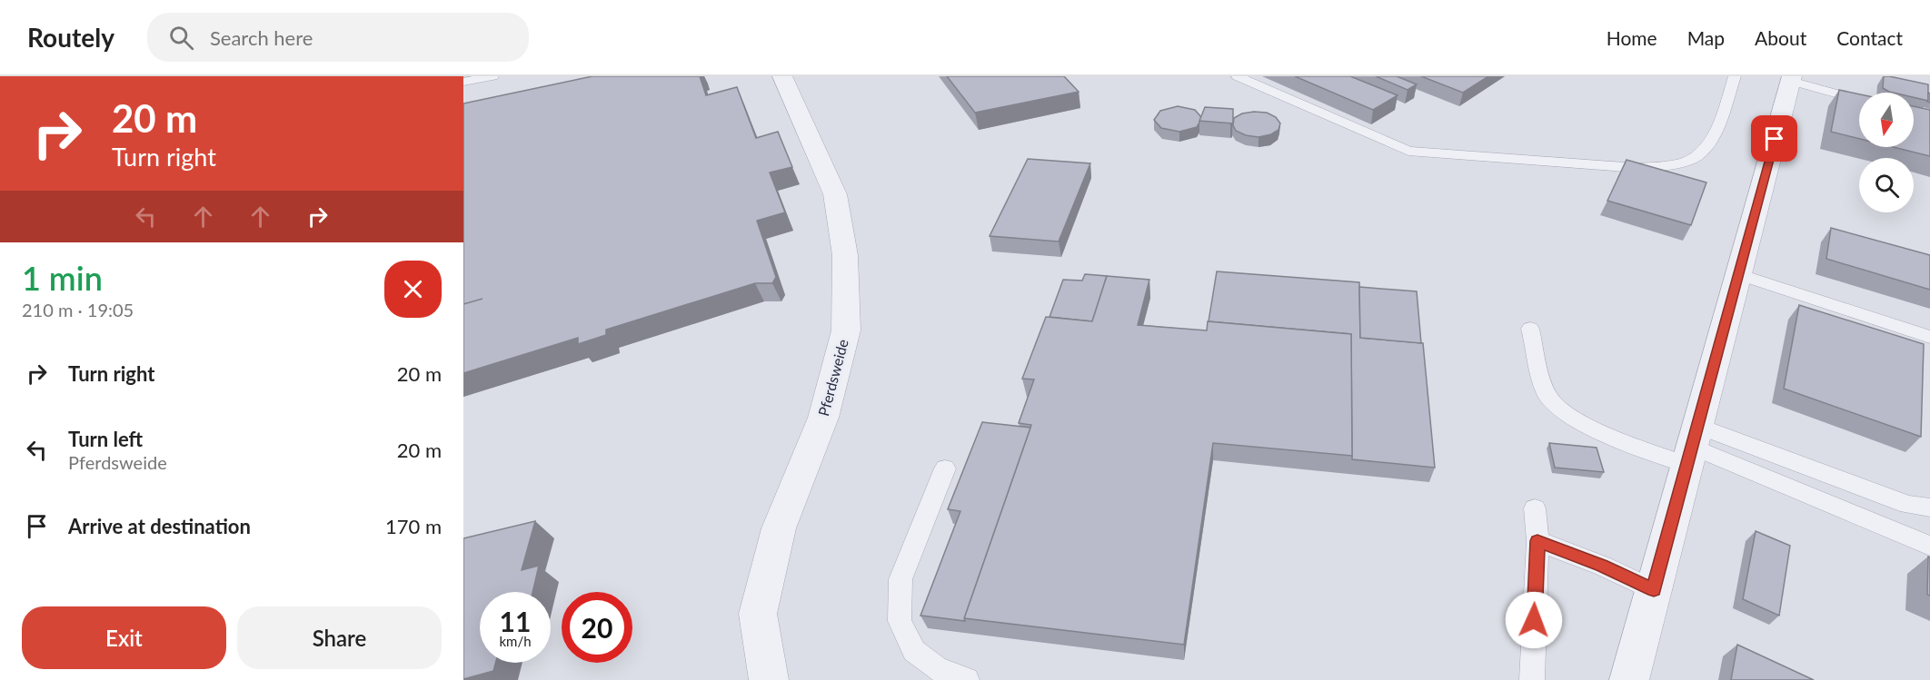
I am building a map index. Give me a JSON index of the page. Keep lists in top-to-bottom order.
{
  "streets": {
    "street": ["Pferdsweide"]
  },
  "north": "bottom",
  "page": {
    "header": "Routely",
    "search": "Search here",
    "nav": [
      "Home",
      "Map",
      "About",
      "Contact"
    ],
    "turn": ["20 m", "Turn right"],
    "heading": ["1 min", "210 m · 19:05"],
    "list": [
      {
        "name": "Turn right",
        "value": "20 m"
      },
      {
        "name": "Turn left",
        "note": "Pferdsweide",
        "value": "20 m"
      },
      {
        "name": "Arrive at destination",
        "value": "170 m"
      }
    ],
    "speed": "11 km/h",
    "limit": "20",
    "buttons": ["Exit", "Share"]
  }
}
